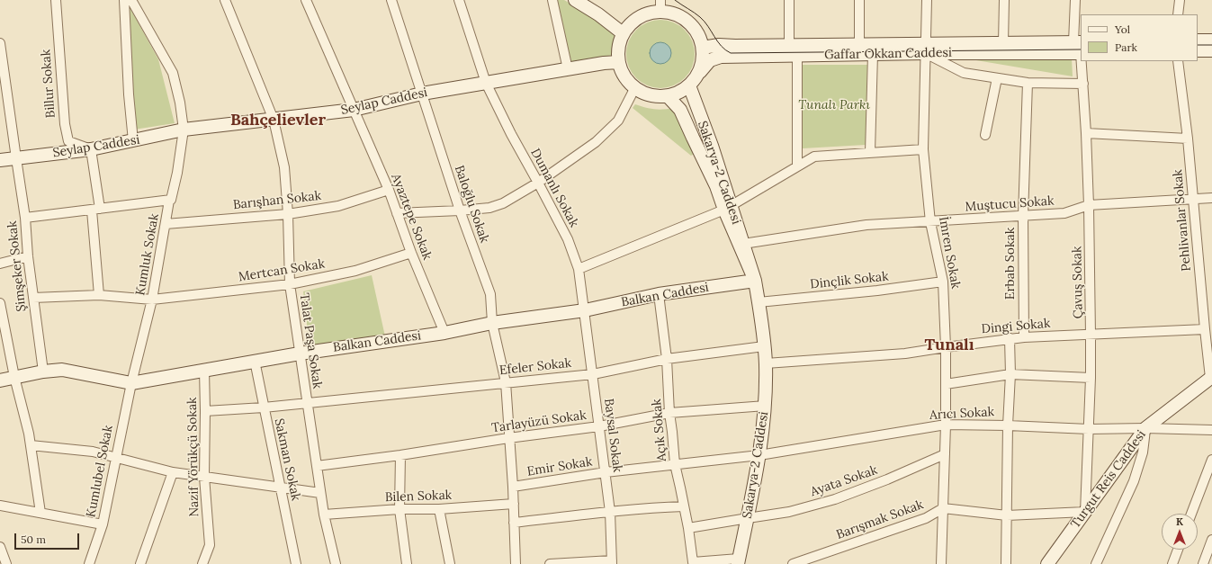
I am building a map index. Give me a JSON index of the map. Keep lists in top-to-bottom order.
{
  "streets": {
    "main road": [
      "Gaffar Okkan Caddesi",
      "Seylap Caddesi",
      "Sakarya-2 Caddesi",
      "Balkan Caddesi",
      "Turgut Reis Caddesi"
    ],
    "street": [
      "Billur Sokak",
      "Dumanlı Sokak",
      "Barışhan Sokak",
      "Baloğlu Sokak",
      "Muştucu Sokak",
      "Ayaztepe Sokak",
      "Pehlivanlar Sokak",
      "İmren Sokak",
      "Kumluk Sokak",
      "Erbab Sokak",
      "Şimşeker Sokak",
      "Mertcan Sokak",
      "Dinçlik Sokak",
      "Çavuş Sokak",
      "Dingi Sokak",
      "Talat Paşa Sokak",
      "Efeler Sokak",
      "Arıcı Sokak",
      "Tarlayüzü Sokak",
      "Açık Sokak",
      "Baysal Sokak",
      "Nazif Yörükçü Sokak",
      "Sakman Sokak",
      "Emir Sokak",
      "Kumlubel Sokak",
      "Ayata Sokak",
      "Bilen Sokak",
      "Barışmak Sokak"
    ]
  },
  "crossings": [
    ["Gaffar Okkan Caddesi", "Seylap Caddesi"],
    ["Gaffar Okkan Caddesi", "Sakarya-2 Caddesi"],
    ["Gaffar Okkan Caddesi", "İmren Sokak"],
    ["Gaffar Okkan Caddesi", "Çavuş Sokak"],
    ["Billur Sokak", "Seylap Caddesi"],
    ["Seylap Caddesi", "Sakarya-2 Caddesi"],
    ["Seylap Caddesi", "Dumanlı Sokak"],
    ["Seylap Caddesi", "Baloğlu Sokak"],
    ["Seylap Caddesi", "Ayaztepe Sokak"],
    ["Seylap Caddesi", "Kumluk Sokak"],
    ["Seylap Caddesi", "Şimşeker Sokak"],
    ["Seylap Caddesi", "Talat Paşa Sokak"],
    ["Sakarya-2 Caddesi", "Muştucu Sokak"],
    ["Sakarya-2 Caddesi", "Dinçlik Sokak"],
    ["Sakarya-2 Caddesi", "Balkan Caddesi"],
    ["Sakarya-2 Caddesi", "Dingi Sokak"],
    ["Sakarya-2 Caddesi", "Efeler Sokak"],
    ["Sakarya-2 Caddesi", "Arıcı Sokak"],
    ["Sakarya-2 Caddesi", "Tarlayüzü Sokak"],
    ["Sakarya-2 Caddesi", "Açık Sokak"],
    ["Sakarya-2 Caddesi", "Emir Sokak"],
    ["Sakarya-2 Caddesi", "Ayata Sokak"],
    ["Dumanlı Sokak", "Balkan Caddesi"],
    ["Dumanlı Sokak", "Baysal Sokak"],
    ["Barışhan Sokak", "Ayaztepe Sokak"],
    ["Barışhan Sokak", "Kumluk Sokak"],
    ["Barışhan Sokak", "Talat Paşa Sokak"],
    ["Baloğlu Sokak", "Balkan Caddesi"],
    ["Baloğlu Sokak", "Efeler Sokak"],
    ["Baloğlu Sokak", "Tarlayüzü Sokak"],
    ["Baloğlu Sokak", "Emir Sokak"],
    ["Baloğlu Sokak", "Bilen Sokak"],
    ["Muştucu Sokak", "Pehlivanlar Sokak"],
    ["Muştucu Sokak", "İmren Sokak"],
    ["Muştucu Sokak", "Erbab Sokak"],
    ["Muştucu Sokak", "Çavuş Sokak"],
    ["Ayaztepe Sokak", "Mertcan Sokak"],
    ["Ayaztepe Sokak", "Balkan Caddesi"],
    ["Pehlivanlar Sokak", "Dingi Sokak"],
    ["Pehlivanlar Sokak", "Turgut Reis Caddesi"],
    ["İmren Sokak", "Dinçlik Sokak"],
    ["İmren Sokak", "Dingi Sokak"],
    ["İmren Sokak", "Arıcı Sokak"],
    ["İmren Sokak", "Ayata Sokak"],
    ["İmren Sokak", "Barışmak Sokak"],
    ["Kumluk Sokak", "Mertcan Sokak"],
    ["Kumluk Sokak", "Balkan Caddesi"],
    ["Kumluk Sokak", "Kumlubel Sokak"],
    ["Erbab Sokak", "Dingi Sokak"],
    ["Şimşeker Sokak", "Mertcan Sokak"],
    ["Şimşeker Sokak", "Balkan Caddesi"],
    ["Mertcan Sokak", "Talat Paşa Sokak"],
    ["Çavuş Sokak", "Dingi Sokak"],
    ["Çavuş Sokak", "Arıcı Sokak"],
    ["Çavuş Sokak", "Turgut Reis Caddesi"],
    ["Çavuş Sokak", "Barışmak Sokak"],
    ["Balkan Caddesi", "Talat Paşa Sokak"],
    ["Balkan Caddesi", "Açık Sokak"],
    ["Balkan Caddesi", "Baysal Sokak"],
    ["Balkan Caddesi", "Nazif Yörükçü Sokak"],
    ["Balkan Caddesi", "Sakman Sokak"],
    ["Balkan Caddesi", "Kumlubel Sokak"],
    ["Talat Paşa Sokak", "Efeler Sokak"],
    ["Talat Paşa Sokak", "Tarlayüzü Sokak"],
    ["Talat Paşa Sokak", "Bilen Sokak"],
    ["Efeler Sokak", "Açık Sokak"],
    ["Efeler Sokak", "Baysal Sokak"],
    ["Efeler Sokak", "Nazif Yörükçü Sokak"],
    ["Efeler Sokak", "Sakman Sokak"],
    ["Arıcı Sokak", "Emir Sokak"],
    ["Arıcı Sokak", "Turgut Reis Caddesi"],
    ["Tarlayüzü Sokak", "Açık Sokak"],
    ["Tarlayüzü Sokak", "Baysal Sokak"],
    ["Açık Sokak", "Emir Sokak"],
    ["Açık Sokak", "Ayata Sokak"],
    ["Baysal Sokak", "Emir Sokak"],
    ["Turgut Reis Caddesi", "Barışmak Sokak"]
  ],
  "districts": ["Bahçelievler", "Tunalı"],
  "parks": ["Tunalı Parkı"],
  "legend": ["Yol", "Park"],
  "scale_bar": "50 m",
  "north": "top"
}
